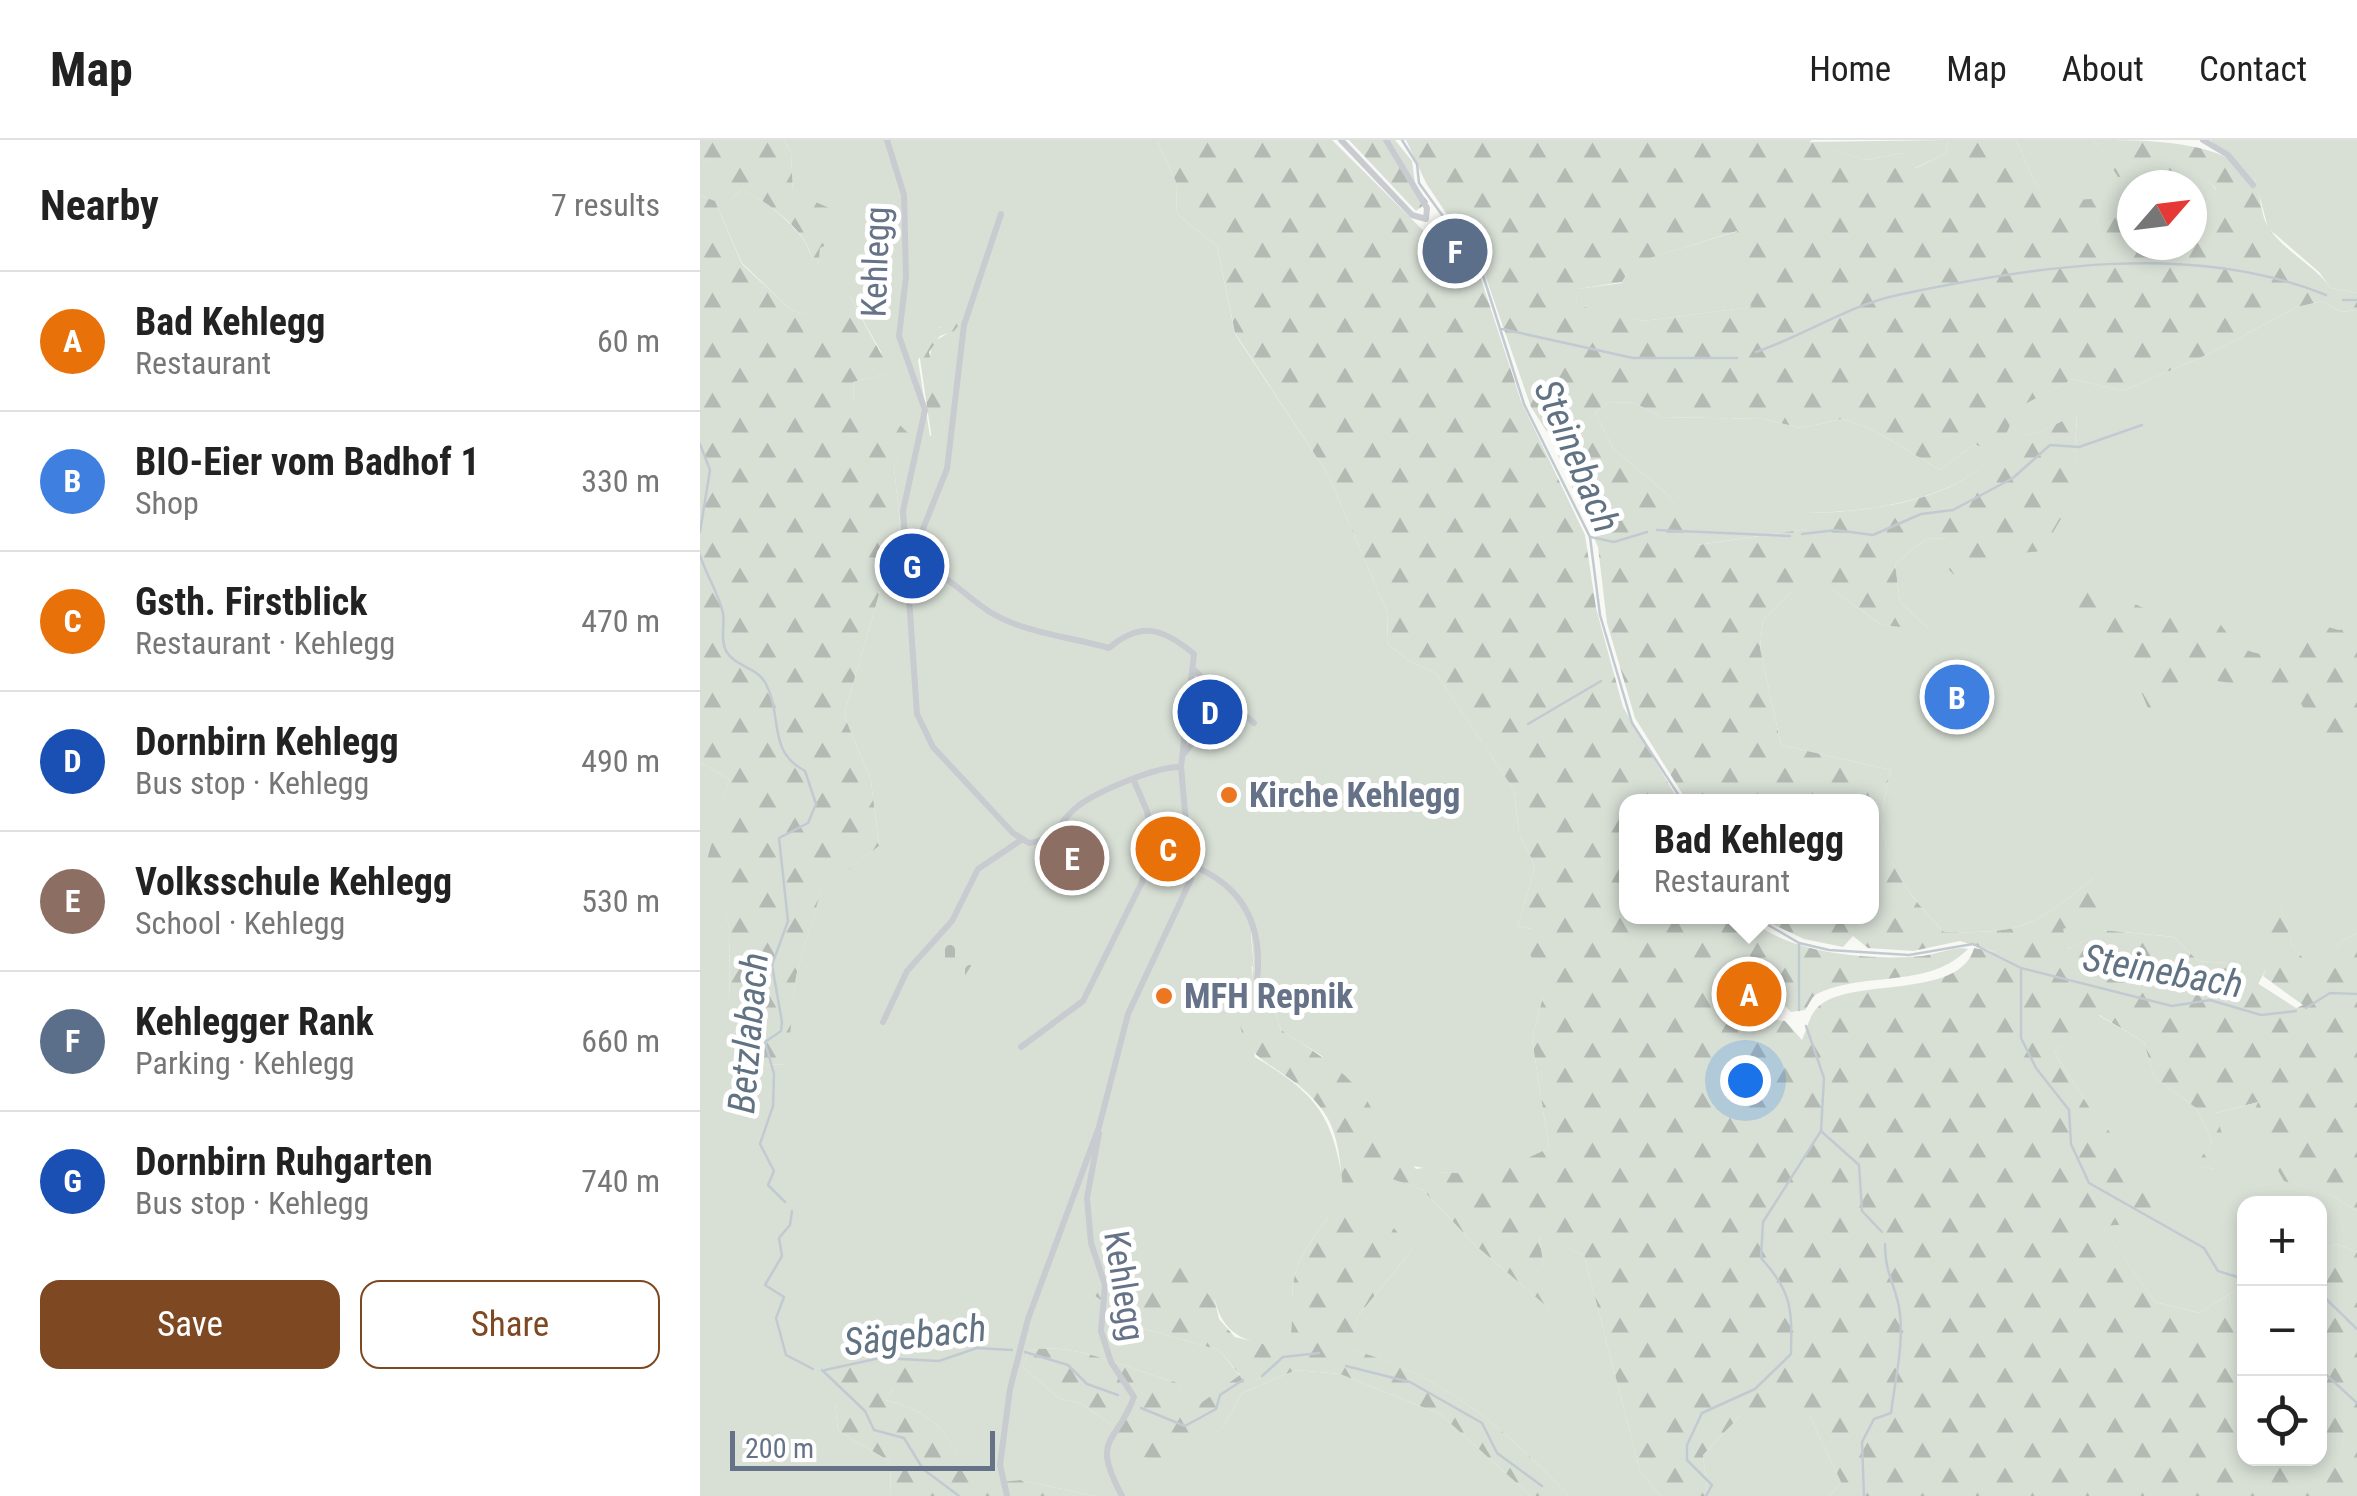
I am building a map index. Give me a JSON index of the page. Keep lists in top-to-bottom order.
{
  "streets": {
    "street": ["Kehlegg"]
  },
  "water": ["Steinebach", "Betzlabach", "Sägebach"],
  "places": ["Kirche Kehlegg", "MFH Repnik"],
  "scale_bar": "200 m",
  "north": "top right",
  "page": {
    "header": "Map",
    "nav": [
      "Home",
      "Map",
      "About",
      "Contact"
    ],
    "heading": ["Nearby", "7 results"],
    "pins": [
      "F",
      "G",
      "B",
      "D",
      "C",
      "E",
      "A"
    ],
    "list": [
      {
        "mark": "A",
        "name": "Bad Kehlegg",
        "note": "Restaurant",
        "value": "60 m"
      },
      {
        "mark": "B",
        "name": "BIO-Eier vom Badhof 1",
        "note": "Shop",
        "value": "330 m"
      },
      {
        "mark": "C",
        "name": "Gsth. Firstblick",
        "note": "Restaurant · Kehlegg",
        "value": "470 m"
      },
      {
        "mark": "D",
        "name": "Dornbirn Kehlegg",
        "note": "Bus stop · Kehlegg",
        "value": "490 m"
      },
      {
        "mark": "E",
        "name": "Volksschule Kehlegg",
        "note": "School · Kehlegg",
        "value": "530 m"
      },
      {
        "mark": "F",
        "name": "Kehlegger Rank",
        "note": "Parking · Kehlegg",
        "value": "660 m"
      },
      {
        "mark": "G",
        "name": "Dornbirn Ruhgarten",
        "note": "Bus stop · Kehlegg",
        "value": "740 m"
      }
    ],
    "popup": ["Bad Kehlegg", "Restaurant"],
    "map_buttons": ["+", "−"],
    "buttons": ["Save", "Share"],
    "scale": "200 m"
  }
}
